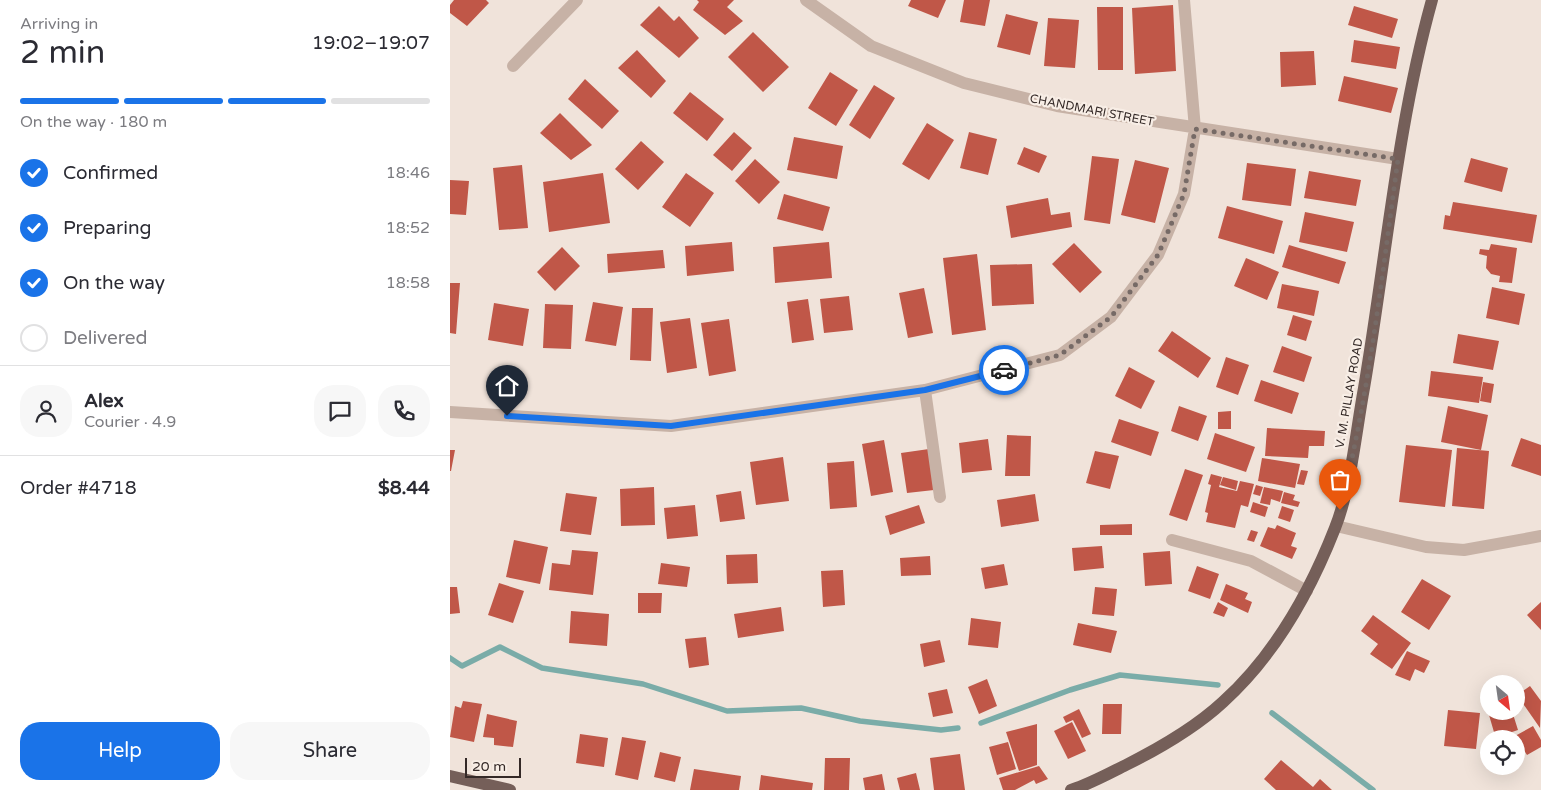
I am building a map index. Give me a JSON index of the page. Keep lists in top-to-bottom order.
{
  "streets": {
    "main road": ["V. M. PILLAY ROAD"],
    "street": ["CHANDMARI STREET"]
  },
  "crossings": [
    ["CHANDMARI STREET", "V. M. PILLAY ROAD"]
  ],
  "scale_bar": "20 m",
  "north": "bottom right",
  "page": {
    "heading": ["2 min", "Arriving in", "19:02–19:07"],
    "panel": [
      "Alex",
      "Courier · 4.9",
      "Order #4718",
      "$8.44"
    ],
    "bar": "On the way · 180 m",
    "list": [
      ["Confirmed", "18:46"],
      ["Preparing", "18:52"],
      ["On the way", "18:58"],
      "Delivered"
    ],
    "buttons": ["Help", "Share"],
    "scale": "20 m"
  }
}
